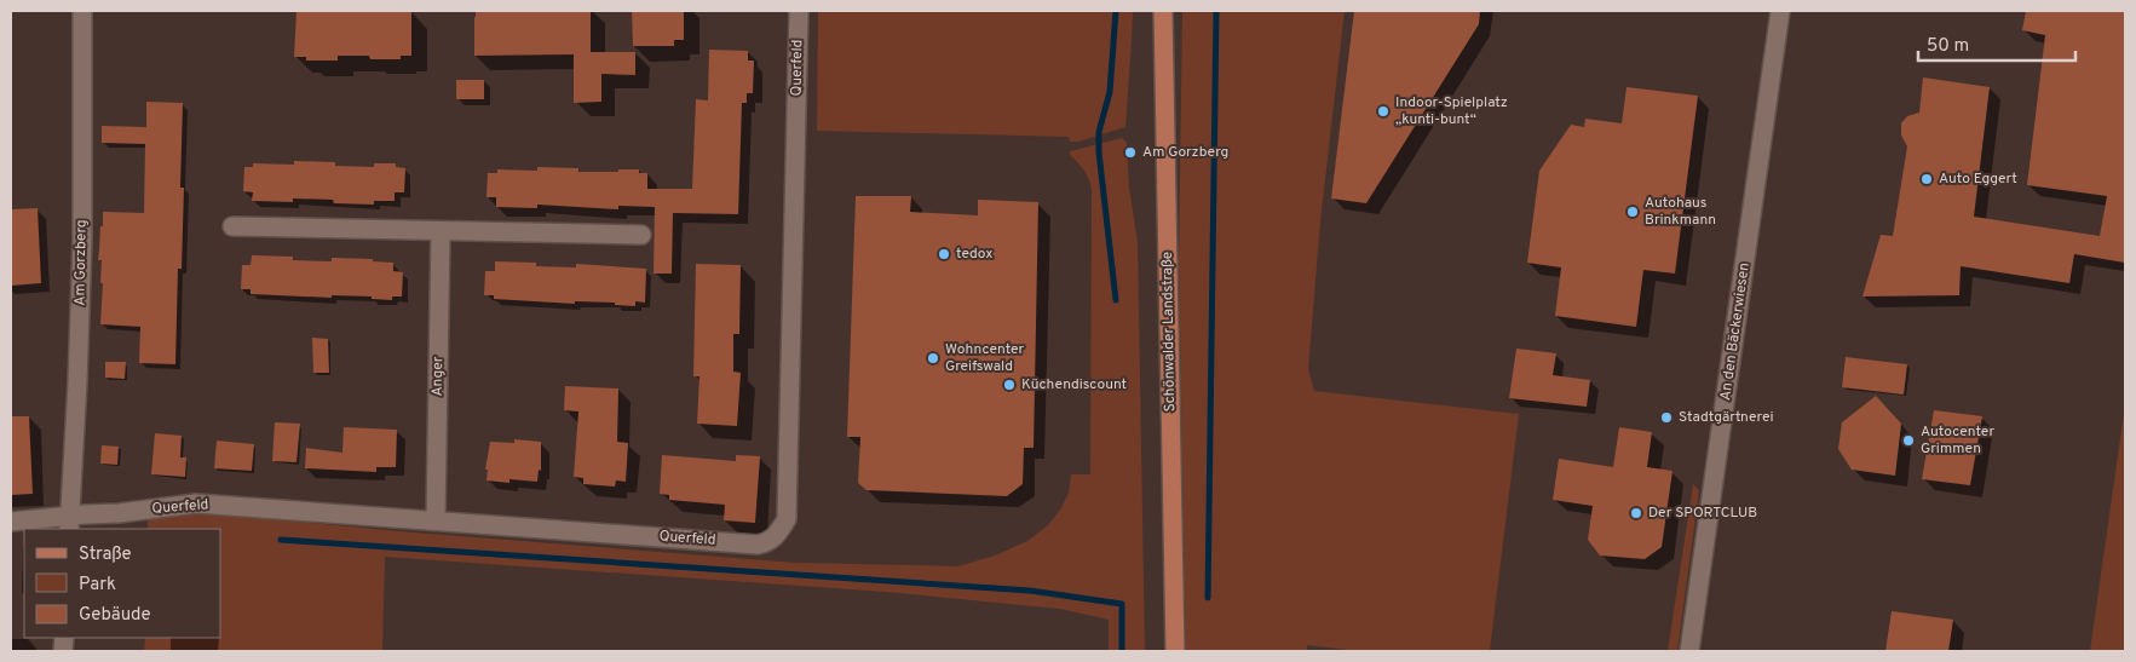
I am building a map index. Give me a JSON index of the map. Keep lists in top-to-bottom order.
{
  "streets": {
    "main road": ["Schönwalder Landstraße"],
    "street": [
      "Querfeld",
      "Am Gorzberg",
      "An den Bäckerwiesen",
      "Anger"
    ]
  },
  "crossings": [
    ["Querfeld", "Am Gorzberg"],
    ["Querfeld", "Anger"]
  ],
  "places": [
    "Indoor-Spielplatz „kunti-bunt“",
    "Am Gorzberg",
    "Auto Eggert",
    "Autohaus Brinkmann",
    "tedox",
    "Wohncenter Greifswald",
    "Küchendiscount",
    "Stadtgärtnerei",
    "Autocenter Grimmen",
    "Der SPORTCLUB"
  ],
  "legend": ["Straße", "Park", "Gebäude"],
  "scale_bar": "50 m"
}
